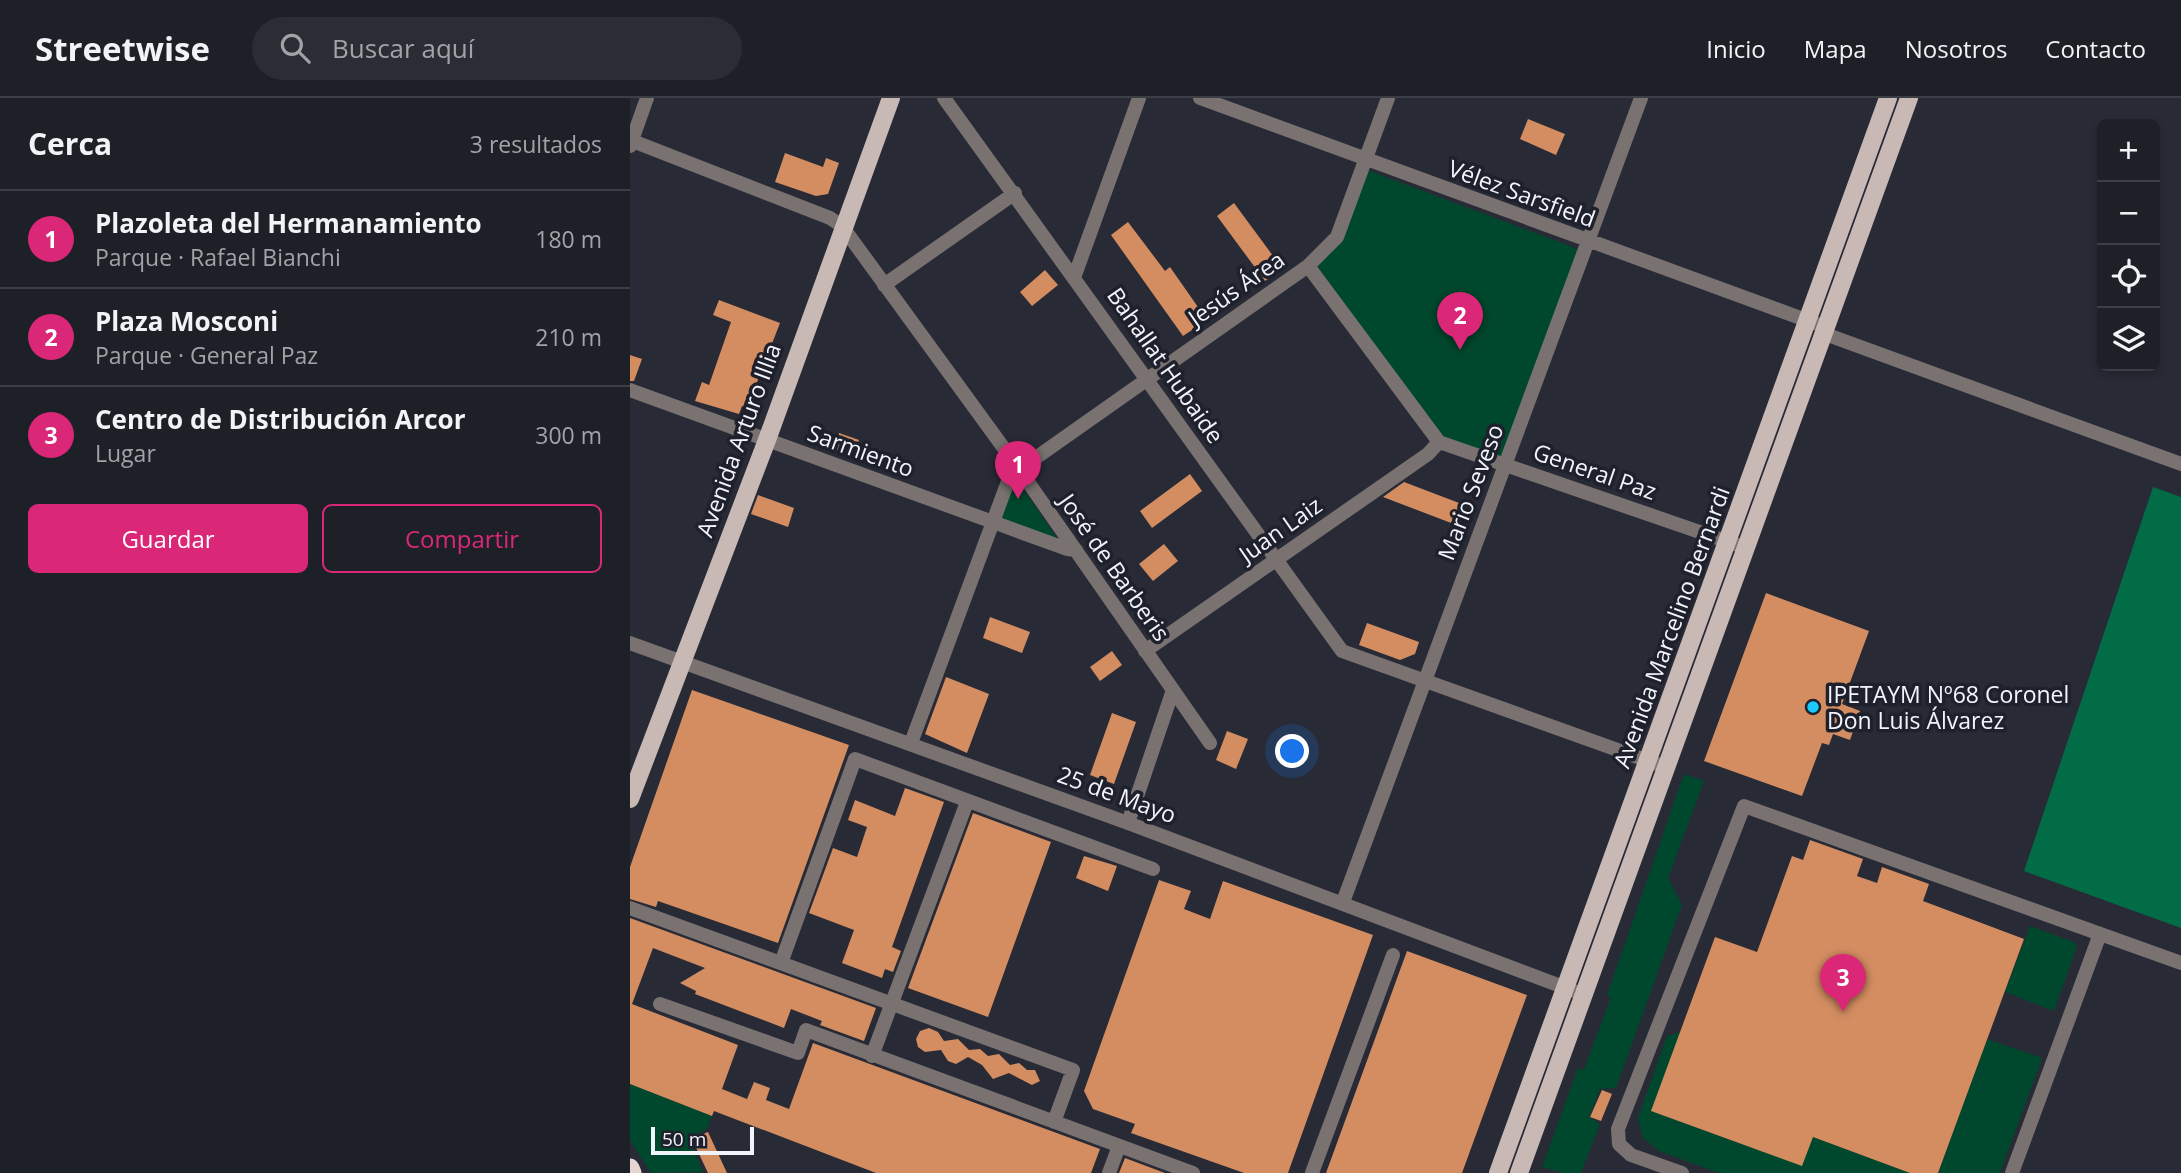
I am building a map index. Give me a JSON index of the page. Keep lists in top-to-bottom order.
{
  "streets": {
    "main road": ["Avenida Arturo Illia", "Avenida Marcelino Bernardi"],
    "street": [
      "Vélez Sarsfield",
      "Jesús Área",
      "Bahallat Hubaide",
      "Sarmiento",
      "General Paz",
      "Mario Seveso",
      "Juan Laiz",
      "José de Barberis",
      "25 de Mayo"
    ]
  },
  "crossings": [
    ["Vélez Sarsfield", "Jesús Área"],
    ["Vélez Sarsfield", "Mario Seveso"],
    ["Vélez Sarsfield", "Avenida Marcelino Bernardi"],
    ["Jesús Área", "Bahallat Hubaide"],
    ["Jesús Área", "José de Barberis"],
    ["Bahallat Hubaide", "Mario Seveso"],
    ["Bahallat Hubaide", "Juan Laiz"],
    ["Avenida Arturo Illia", "Sarmiento"],
    ["Avenida Arturo Illia", "José de Barberis"],
    ["Avenida Arturo Illia", "25 de Mayo"],
    ["Sarmiento", "José de Barberis"],
    ["General Paz", "Mario Seveso"],
    ["General Paz", "Juan Laiz"],
    ["General Paz", "Avenida Marcelino Bernardi"],
    ["Mario Seveso", "25 de Mayo"],
    ["Juan Laiz", "José de Barberis"],
    ["Avenida Marcelino Bernardi", "25 de Mayo"]
  ],
  "places": ["IPETAYM Nº68 Coronel Don Luis Álvarez"],
  "scale_bar": "50 m",
  "page": {
    "header": "Streetwise",
    "search": "Buscar aquí",
    "nav": [
      "Inicio",
      "Mapa",
      "Nosotros",
      "Contacto"
    ],
    "heading": ["Cerca", "3 resultados"],
    "map_buttons": ["+", "−"],
    "list": [
      {
        "mark": "1",
        "name": "Plazoleta del Hermanamiento",
        "note": "Parque · Rafael Bianchi",
        "value": "180 m"
      },
      {
        "mark": "2",
        "name": "Plaza Mosconi",
        "note": "Parque · General Paz",
        "value": "210 m"
      },
      {
        "mark": "3",
        "name": "Centro de Distribución Arcor",
        "note": "Lugar",
        "value": "300 m"
      }
    ],
    "pins": ["2", "1", "3"],
    "buttons": ["Guardar", "Compartir"],
    "scale": "50 m"
  }
}
